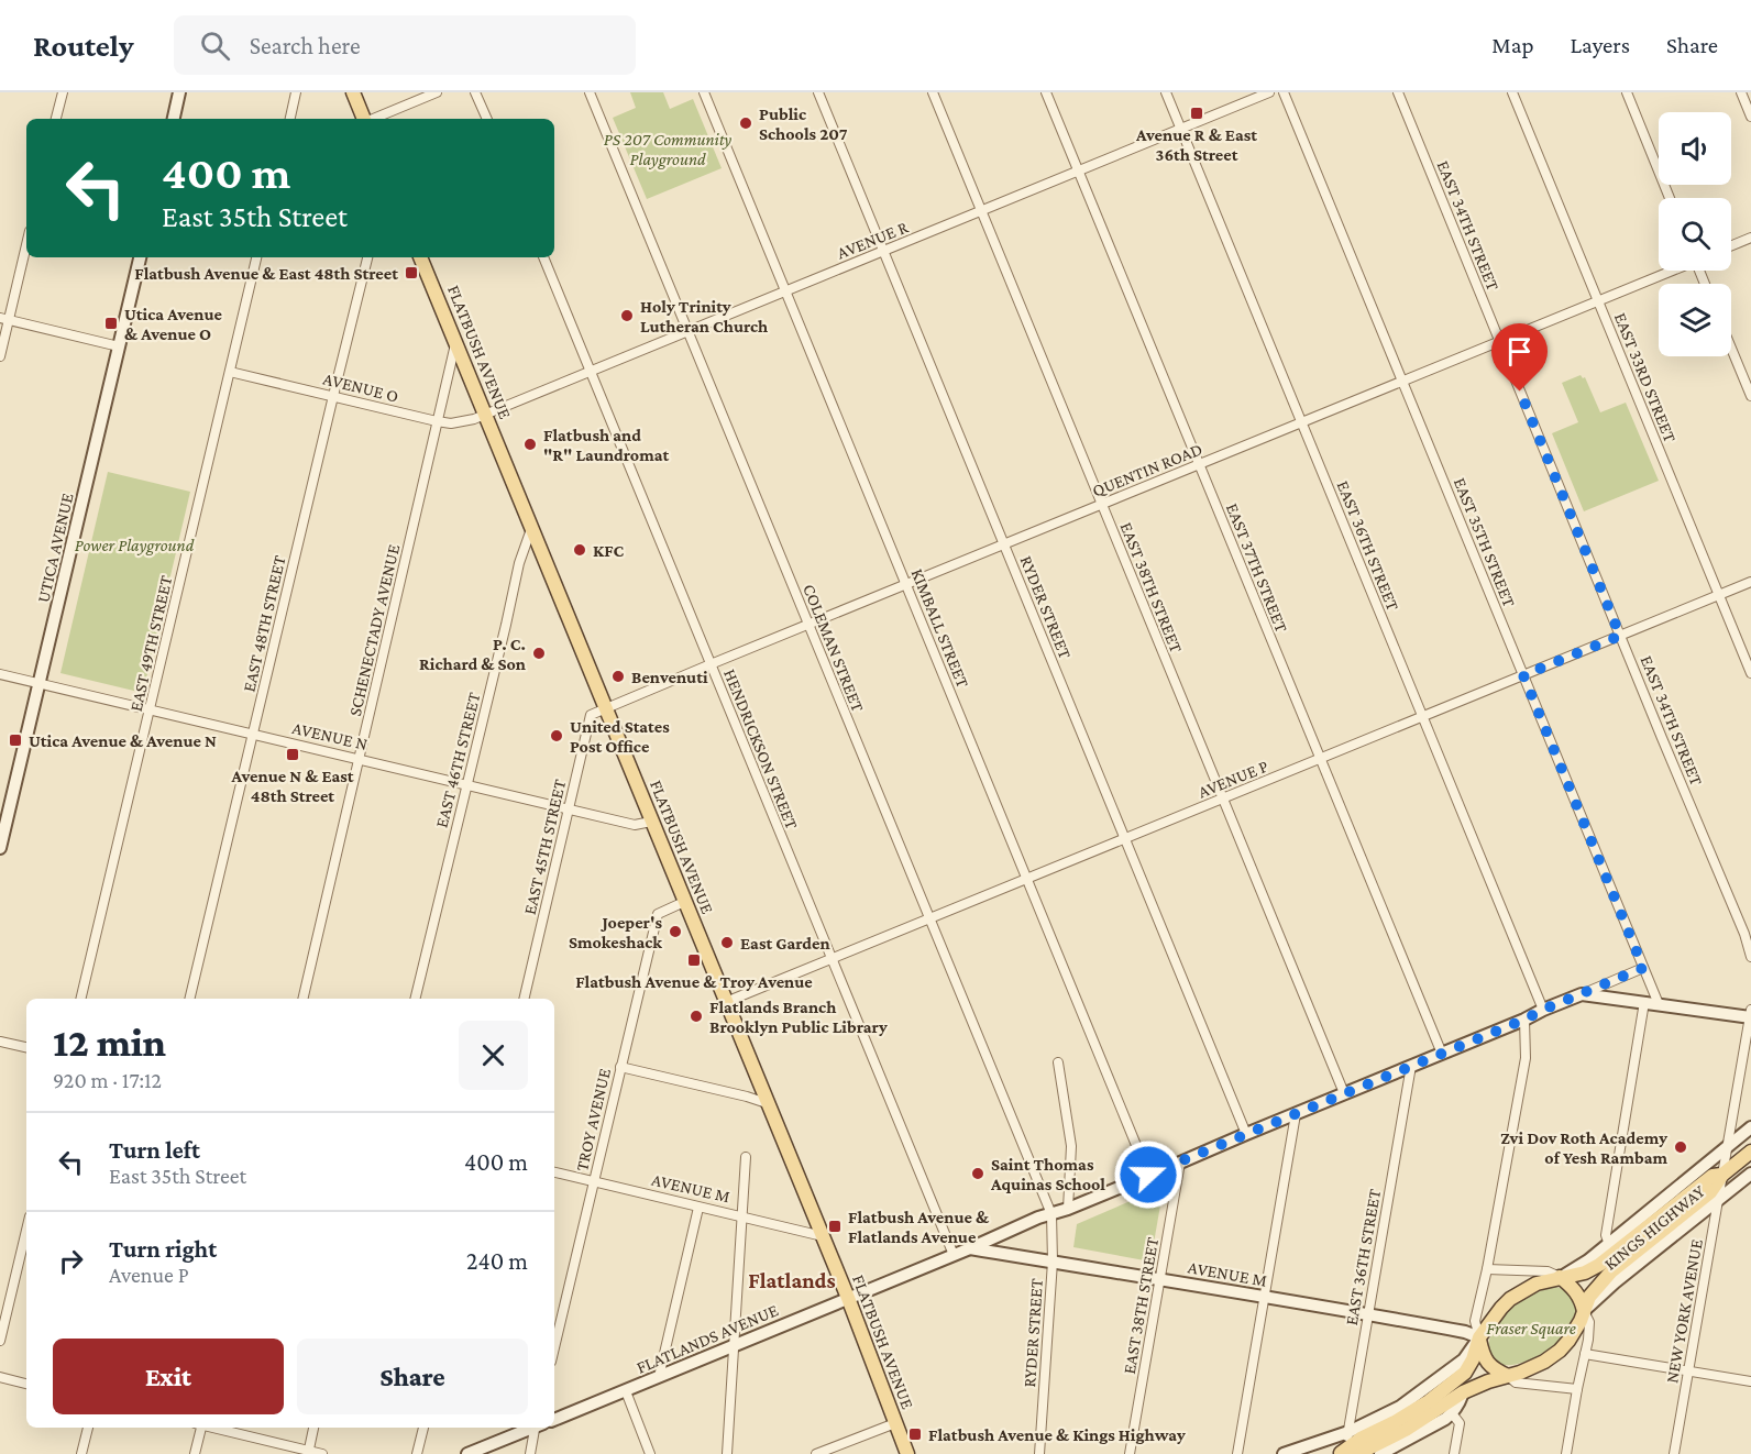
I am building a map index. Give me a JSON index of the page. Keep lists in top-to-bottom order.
{
  "streets": {
    "main road": [
      "FLATBUSH AVENUE",
      "UTICA AVENUE",
      "AVENUE M",
      "KINGS HIGHWAY",
      "FLATLANDS AVENUE"
    ],
    "street": [
      "EAST 34TH STREET",
      "AVENUE R",
      "EAST 33RD STREET",
      "AVENUE O",
      "QUENTIN ROAD",
      "EAST 35TH STREET",
      "EAST 36TH STREET",
      "EAST 37TH STREET",
      "EAST 38TH STREET",
      "RYDER STREET",
      "EAST 48TH STREET",
      "KIMBALL STREET",
      "SCHENECTADY AVENUE",
      "EAST 49TH STREET",
      "COLEMAN STREET",
      "AVENUE N",
      "HENDRICKSON STREET",
      "EAST 46TH STREET",
      "AVENUE P",
      "EAST 45TH STREET",
      "TROY AVENUE",
      "NEW YORK AVENUE"
    ]
  },
  "crossings": [
    ["EAST 34TH STREET", "QUENTIN ROAD"],
    ["EAST 34TH STREET", "AVENUE P"],
    ["AVENUE R", "FLATBUSH AVENUE"],
    ["AVENUE R", "AVENUE O"],
    ["AVENUE R", "EAST 36TH STREET"],
    ["AVENUE R", "EAST 37TH STREET"],
    ["AVENUE R", "EAST 38TH STREET"],
    ["AVENUE R", "RYDER STREET"],
    ["AVENUE R", "KIMBALL STREET"],
    ["AVENUE R", "COLEMAN STREET"],
    ["AVENUE R", "HENDRICKSON STREET"],
    ["FLATBUSH AVENUE", "AVENUE O"],
    ["FLATBUSH AVENUE", "QUENTIN ROAD"],
    ["FLATBUSH AVENUE", "SCHENECTADY AVENUE"],
    ["FLATBUSH AVENUE", "AVENUE N"],
    ["FLATBUSH AVENUE", "EAST 46TH STREET"],
    ["FLATBUSH AVENUE", "AVENUE P"],
    ["FLATBUSH AVENUE", "EAST 45TH STREET"],
    ["FLATBUSH AVENUE", "TROY AVENUE"],
    ["FLATBUSH AVENUE", "AVENUE M"],
    ["FLATBUSH AVENUE", "FLATLANDS AVENUE"],
    ["EAST 33RD STREET", "QUENTIN ROAD"],
    ["EAST 33RD STREET", "AVENUE P"],
    ["AVENUE O", "EAST 48TH STREET"],
    ["AVENUE O", "SCHENECTADY AVENUE"],
    ["AVENUE O", "EAST 49TH STREET"],
    ["QUENTIN ROAD", "EAST 35TH STREET"],
    ["QUENTIN ROAD", "EAST 36TH STREET"],
    ["QUENTIN ROAD", "EAST 37TH STREET"],
    ["QUENTIN ROAD", "EAST 38TH STREET"],
    ["QUENTIN ROAD", "RYDER STREET"],
    ["QUENTIN ROAD", "KIMBALL STREET"],
    ["QUENTIN ROAD", "COLEMAN STREET"],
    ["QUENTIN ROAD", "HENDRICKSON STREET"],
    ["QUENTIN ROAD", "EAST 45TH STREET"],
    ["EAST 35TH STREET", "AVENUE P"],
    ["EAST 35TH STREET", "FLATLANDS AVENUE"],
    ["EAST 36TH STREET", "AVENUE P"],
    ["EAST 36TH STREET", "AVENUE M"],
    ["EAST 36TH STREET", "KINGS HIGHWAY"],
    ["EAST 36TH STREET", "FLATLANDS AVENUE"],
    ["UTICA AVENUE", "AVENUE N"],
    ["EAST 37TH STREET", "AVENUE P"],
    ["EAST 37TH STREET", "FLATLANDS AVENUE"],
    ["EAST 38TH STREET", "AVENUE P"],
    ["EAST 38TH STREET", "AVENUE M"],
    ["EAST 38TH STREET", "FLATLANDS AVENUE"],
    ["RYDER STREET", "COLEMAN STREET"],
    ["RYDER STREET", "AVENUE P"],
    ["RYDER STREET", "AVENUE M"],
    ["RYDER STREET", "FLATLANDS AVENUE"],
    ["EAST 48TH STREET", "AVENUE N"],
    ["KIMBALL STREET", "AVENUE P"],
    ["KIMBALL STREET", "FLATLANDS AVENUE"],
    ["SCHENECTADY AVENUE", "AVENUE N"],
    ["EAST 49TH STREET", "AVENUE N"],
    ["COLEMAN STREET", "AVENUE P"],
    ["COLEMAN STREET", "FLATLANDS AVENUE"],
    ["AVENUE N", "EAST 46TH STREET"],
    ["AVENUE N", "EAST 45TH STREET"],
    ["HENDRICKSON STREET", "AVENUE P"],
    ["HENDRICKSON STREET", "FLATLANDS AVENUE"],
    ["TROY AVENUE", "AVENUE M"],
    ["AVENUE M", "KINGS HIGHWAY"],
    ["AVENUE M", "FLATLANDS AVENUE"],
    ["KINGS HIGHWAY", "NEW YORK AVENUE"]
  ],
  "districts": ["Flatlands"],
  "parks": ["PS 207 Community Playground", "Power Playground", "Fraser Square"],
  "places": {
    "transit": [
      "Avenue R & East 36th Street",
      "Flatbush Avenue & East 48th Street",
      "Utica Avenue & Avenue O",
      "Utica Avenue & Avenue N",
      "Avenue N & East 48th Street",
      "Flatbush Avenue & Troy Avenue",
      "Flatbush Avenue & Flatlands Avenue",
      "Flatbush Avenue & Kings Highway"
    ],
    "other": [
      "Public Schools 207",
      "Holy Trinity Lutheran Church",
      "Flatbush and \"R\" Laundromat",
      "KFC",
      "P. C. Richard & Son",
      "Benvenuti",
      "United States Post Office",
      "Joeper's Smokeshack",
      "East Garden",
      "Flatlands Branch Brooklyn Public Library",
      "Zvi Dov Roth Academy of Yesh Rambam",
      "Saint Thomas Aquinas School"
    ]
  },
  "page": {
    "header": "Routely",
    "search": "Search here",
    "nav": ["Map", "Layers", "Share"],
    "turn": ["400 m", "East 35th Street"],
    "heading": ["12 min", "920 m · 17:12"],
    "list": [
      {
        "name": "Turn left",
        "note": "East 35th Street",
        "value": "400 m"
      },
      {
        "name": "Turn right",
        "note": "Avenue P",
        "value": "240 m"
      }
    ],
    "buttons": ["Exit", "Share"]
  }
}
